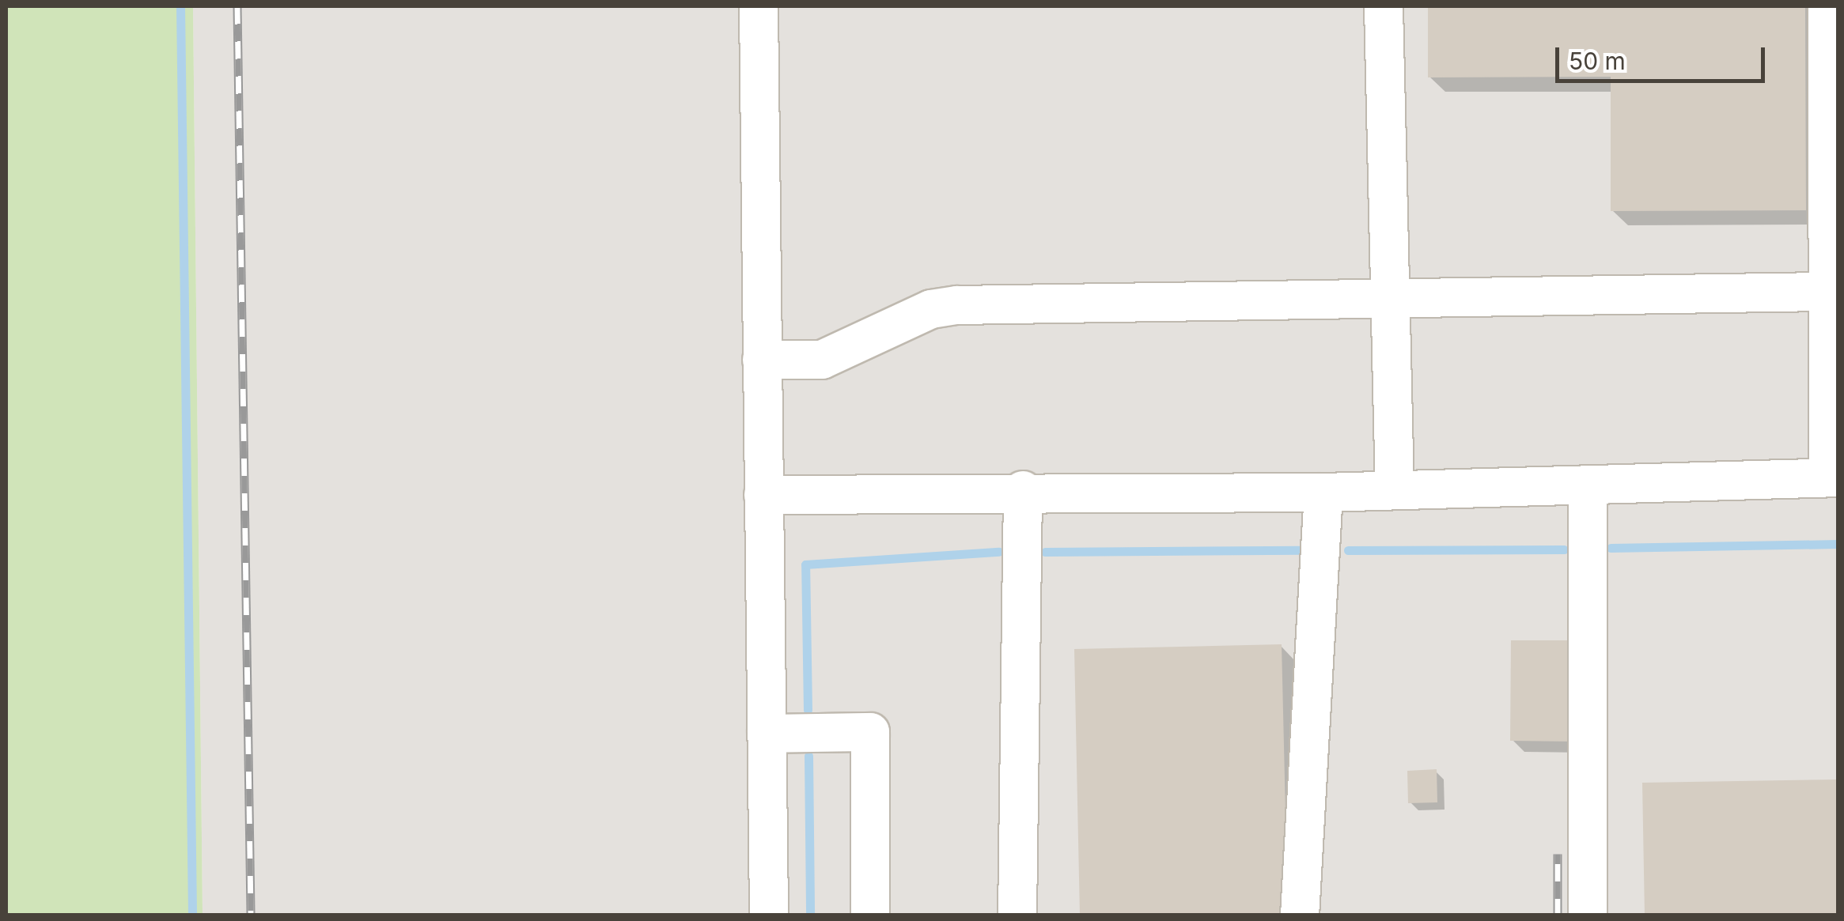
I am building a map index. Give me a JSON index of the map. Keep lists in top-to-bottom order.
{
  "scale_bar": "50 m"
}
